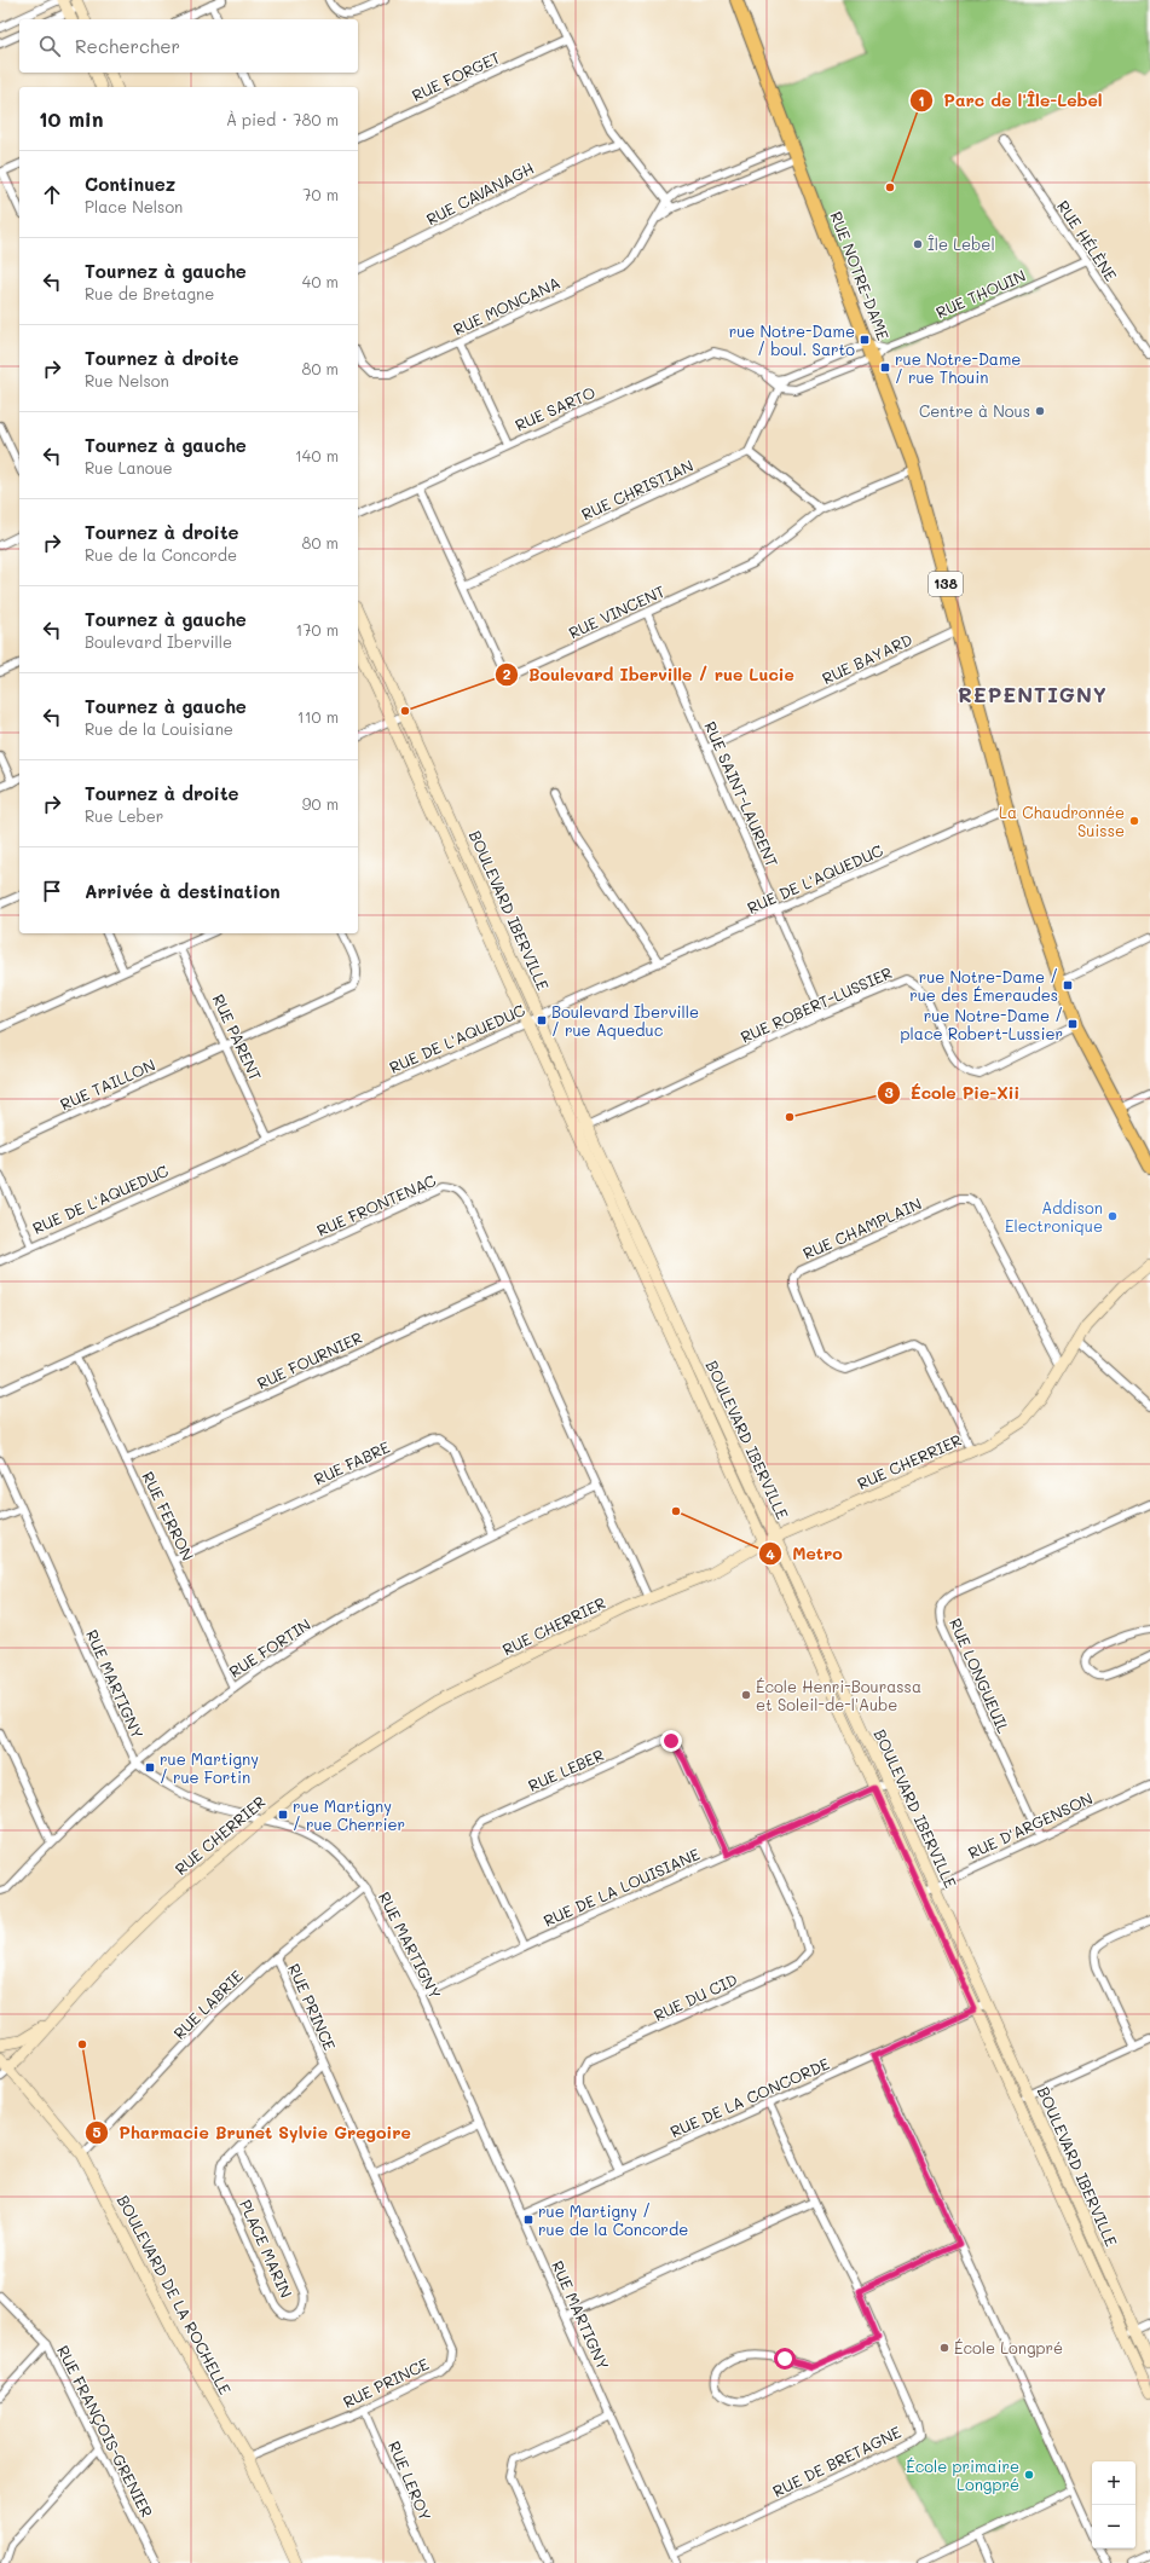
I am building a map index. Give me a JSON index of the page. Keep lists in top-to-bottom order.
{
  "streets": {
    "main road": ["RUE NOTRE-DAME", "138"],
    "street": [
      "RUE FORGET",
      "RUE CAVANAGH",
      "RUE HÉLÈNE",
      "RUE THOUIN",
      "RUE MONCANA",
      "RUE SARTO",
      "RUE CHRISTIAN",
      "RUE VINCENT",
      "RUE BAYARD",
      "RUE SAINT-LAURENT",
      "RUE DE L'AQUEDUC",
      "BOULEVARD IBERVILLE",
      "RUE ROBERT-LUSSIER",
      "RUE PARENT",
      "RUE TAILLON",
      "RUE FRONTENAC",
      "RUE CHAMPLAIN",
      "RUE FOURNIER",
      "RUE CHERRIER",
      "RUE FABRE",
      "RUE FERRON",
      "RUE FORTIN",
      "RUE LONGUEUIL",
      "RUE MARTIGNY",
      "RUE LEBER",
      "RUE D'ARGENSON",
      "RUE DE LA LOUISIANE",
      "RUE DU CID",
      "RUE LABRIE",
      "RUE PRINCE",
      "RUE DE LA CONCORDE",
      "PLACE MARIN",
      "BOULEVARD DE LA ROCHELLE",
      "RUE FRANÇOIS-GRENIER",
      "RUE DE BRETAGNE",
      "RUE LEROY"
    ]
  },
  "crossings": [
    ["RUE HÉLÈNE", "RUE THOUIN"],
    ["RUE NOTRE-DAME", "RUE THOUIN"],
    ["RUE NOTRE-DAME", "RUE MONCANA"],
    ["RUE NOTRE-DAME", "RUE VINCENT"],
    ["RUE NOTRE-DAME", "RUE BAYARD"],
    ["RUE NOTRE-DAME", "RUE DE L'AQUEDUC"],
    ["RUE NOTRE-DAME", "RUE ROBERT-LUSSIER"],
    ["RUE SARTO", "RUE VINCENT"],
    ["RUE CHRISTIAN", "RUE VINCENT"],
    ["RUE VINCENT", "RUE SAINT-LAURENT"],
    ["RUE BAYARD", "RUE SAINT-LAURENT"],
    ["RUE SAINT-LAURENT", "RUE DE L'AQUEDUC"],
    ["RUE SAINT-LAURENT", "RUE ROBERT-LUSSIER"],
    ["RUE DE L'AQUEDUC", "BOULEVARD IBERVILLE"],
    ["RUE DE L'AQUEDUC", "RUE PARENT"],
    ["BOULEVARD IBERVILLE", "RUE ROBERT-LUSSIER"],
    ["BOULEVARD IBERVILLE", "RUE CHERRIER"],
    ["BOULEVARD IBERVILLE", "RUE D'ARGENSON"],
    ["BOULEVARD IBERVILLE", "RUE DE LA LOUISIANE"],
    ["BOULEVARD IBERVILLE", "RUE DE LA CONCORDE"],
    ["RUE PARENT", "RUE TAILLON"],
    ["RUE FRONTENAC", "RUE FOURNIER"],
    ["RUE FRONTENAC", "RUE CHERRIER"],
    ["RUE FRONTENAC", "RUE FERRON"],
    ["RUE FRONTENAC", "RUE FORTIN"],
    ["RUE CHAMPLAIN", "RUE CHERRIER"],
    ["RUE FOURNIER", "RUE FERRON"],
    ["RUE CHERRIER", "RUE MARTIGNY"],
    ["RUE CHERRIER", "BOULEVARD DE LA ROCHELLE"],
    ["RUE FABRE", "RUE FERRON"],
    ["RUE FABRE", "RUE FORTIN"],
    ["RUE FERRON", "RUE FORTIN"],
    ["RUE FORTIN", "RUE MARTIGNY"],
    ["RUE LONGUEUIL", "RUE D'ARGENSON"],
    ["RUE MARTIGNY", "RUE DE LA LOUISIANE"],
    ["RUE MARTIGNY", "RUE LABRIE"],
    ["RUE MARTIGNY", "RUE DE LA CONCORDE"],
    ["RUE MARTIGNY", "RUE DE BRETAGNE"],
    ["RUE LEBER", "RUE DE LA LOUISIANE"],
    ["RUE DE LA LOUISIANE", "RUE DU CID"],
    ["RUE DU CID", "RUE DE LA CONCORDE"],
    ["RUE LABRIE", "RUE PRINCE"],
    ["RUE LABRIE", "BOULEVARD DE LA ROCHELLE"],
    ["RUE PRINCE", "PLACE MARIN"],
    ["RUE PRINCE", "BOULEVARD DE LA ROCHELLE"],
    ["RUE PRINCE", "RUE LEROY"],
    ["RUE DE LA CONCORDE", "RUE DE BRETAGNE"]
  ],
  "districts": ["REPENTIGNY"],
  "places": {
    "other": [
      "Parc de l'Île-Lebel",
      "Île Lebel",
      "Centre à Nous",
      "Boulevard Iberville / rue Lucie",
      "La Chaudronnée Suisse",
      "École Pie-Xii",
      "Addison Electronique",
      "Metro",
      "École Henri-Bourassa et Soleil-de-l'Aube",
      "Pharmacie Brunet Sylvie Gregoire",
      "École Longpré",
      "École primaire Longpré"
    ],
    "transit": [
      "rue Notre-Dame / boul. Sarto",
      "rue Notre-Dame / rue Thouin",
      "rue Notre-Dame / rue des Émeraudes",
      "Boulevard Iberville / rue Aqueduc",
      "rue Notre-Dame / place Robert-Lussier",
      "rue Martigny / rue Fortin",
      "rue Martigny / rue Cherrier",
      "rue Martigny / rue de la Concorde"
    ]
  },
  "page": {
    "search": "Rechercher",
    "heading": ["10 min", "À pied · 780 m"],
    "list": [
      ["Continuez", "Place Nelson", "70 m"],
      ["Tournez à gauche", "Rue de Bretagne", "40 m"],
      ["Tournez à droite", "Rue Nelson", "80 m"],
      ["Tournez à gauche", "Rue Lanoue", "140 m"],
      ["Tournez à droite", "Rue de la Concorde", "80 m"],
      ["Tournez à gauche", "Boulevard Iberville", "170 m"],
      ["Tournez à gauche", "Rue de la Louisiane", "110 m"],
      ["Tournez à droite", "Rue Leber", "90 m"],
      "Arrivée à destination"
    ],
    "map_buttons": ["+", "−"]
  }
}
